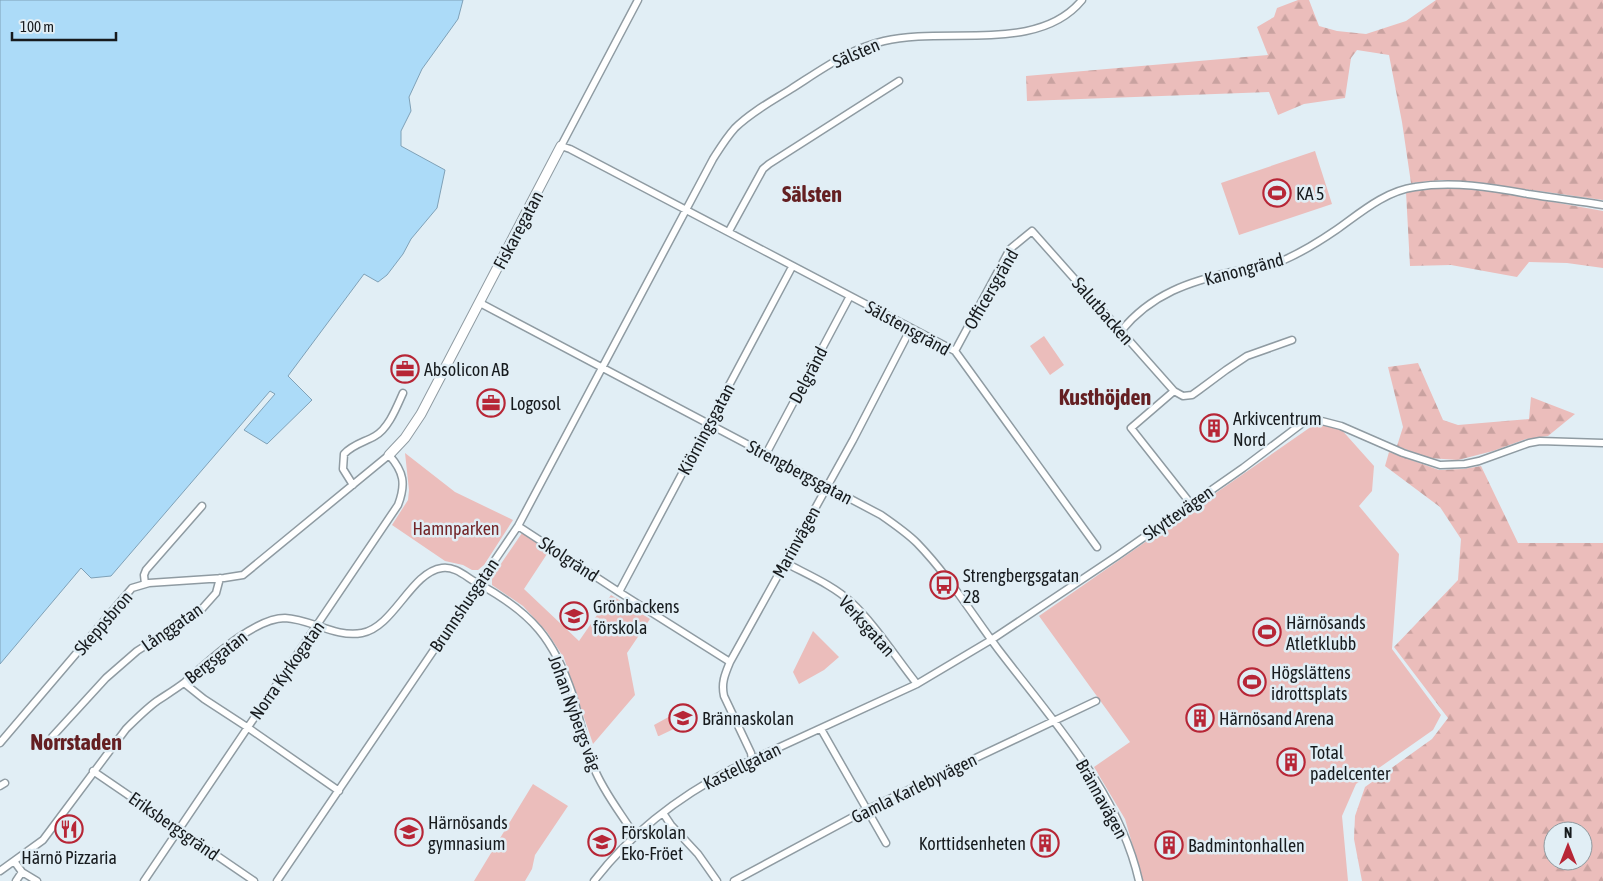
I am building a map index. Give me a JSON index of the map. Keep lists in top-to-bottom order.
{
  "streets": {
    "street": [
      "Sälsten",
      "Fiskaregatan",
      "Kanongränd",
      "Officersgränd",
      "Salutbacken",
      "Sälstensgränd",
      "Delgränd",
      "Kiörningsgatan",
      "Strengbergsgatan",
      "Skyttevägen",
      "Marinvägen",
      "Skolgränd",
      "Brunnshusgatan",
      "Skeppsbron",
      "Verksgatan",
      "Långgatan",
      "Bergsgatan",
      "Norra Kyrkogatan",
      "Johan Nybergs väg",
      "Kastellgatan",
      "Gamla Karlebyvägen",
      "Brännavägen",
      "Eriksbergsgränd"
    ]
  },
  "crossings": [
    ["Sälsten", "Sälstensgränd"],
    ["Sälsten", "Brunnshusgatan"],
    ["Fiskaregatan", "Sälstensgränd"],
    ["Fiskaregatan", "Strengbergsgatan"],
    ["Fiskaregatan", "Norra Kyrkogatan"],
    ["Kanongränd", "Salutbacken"],
    ["Officersgränd", "Salutbacken"],
    ["Officersgränd", "Sälstensgränd"],
    ["Sälstensgränd", "Delgränd"],
    ["Sälstensgränd", "Kiörningsgatan"],
    ["Sälstensgränd", "Marinvägen"],
    ["Sälstensgränd", "Brunnshusgatan"],
    ["Delgränd", "Strengbergsgatan"],
    ["Kiörningsgatan", "Strengbergsgatan"],
    ["Kiörningsgatan", "Skolgränd"],
    ["Strengbergsgatan", "Skyttevägen"],
    ["Strengbergsgatan", "Marinvägen"],
    ["Strengbergsgatan", "Brunnshusgatan"],
    ["Strengbergsgatan", "Kastellgatan"],
    ["Strengbergsgatan", "Gamla Karlebyvägen"],
    ["Strengbergsgatan", "Brännavägen"],
    ["Skyttevägen", "Kastellgatan"],
    ["Marinvägen", "Skolgränd"],
    ["Marinvägen", "Verksgatan"],
    ["Marinvägen", "Kastellgatan"],
    ["Skolgränd", "Brunnshusgatan"],
    ["Brunnshusgatan", "Bergsgatan"],
    ["Brunnshusgatan", "Johan Nybergs väg"],
    ["Verksgatan", "Kastellgatan"],
    ["Bergsgatan", "Norra Kyrkogatan"],
    ["Bergsgatan", "Johan Nybergs väg"],
    ["Bergsgatan", "Eriksbergsgränd"],
    ["Norra Kyrkogatan", "Eriksbergsgränd"],
    ["Johan Nybergs väg", "Kastellgatan"],
    ["Gamla Karlebyvägen", "Brännavägen"]
  ],
  "districts": ["Sälsten", "Kusthöjden", "Norrstaden"],
  "parks": ["Hamnparken"],
  "places": {
    "sports": ["KA 5", "Härnösands Atletklubb", "Högslättens idrottsplats"],
    "office": ["Absolicon AB", "Logosol"],
    "building": [
      "Arkivcentrum Nord",
      "Härnösand Arena",
      "Total padelcenter",
      "Korttidsenheten",
      "Badmintonhallen"
    ],
    "bus stop": ["Strengbergsgatan 28"],
    "school or university": [
      "Grönbackens förskola",
      "Brännaskolan",
      "Härnösands gymnasium",
      "Förskolan Eko-Fröet"
    ],
    "restaurant": ["Härnö Pizzaria"]
  },
  "scale_bar": "100 m",
  "north": "top"
}
